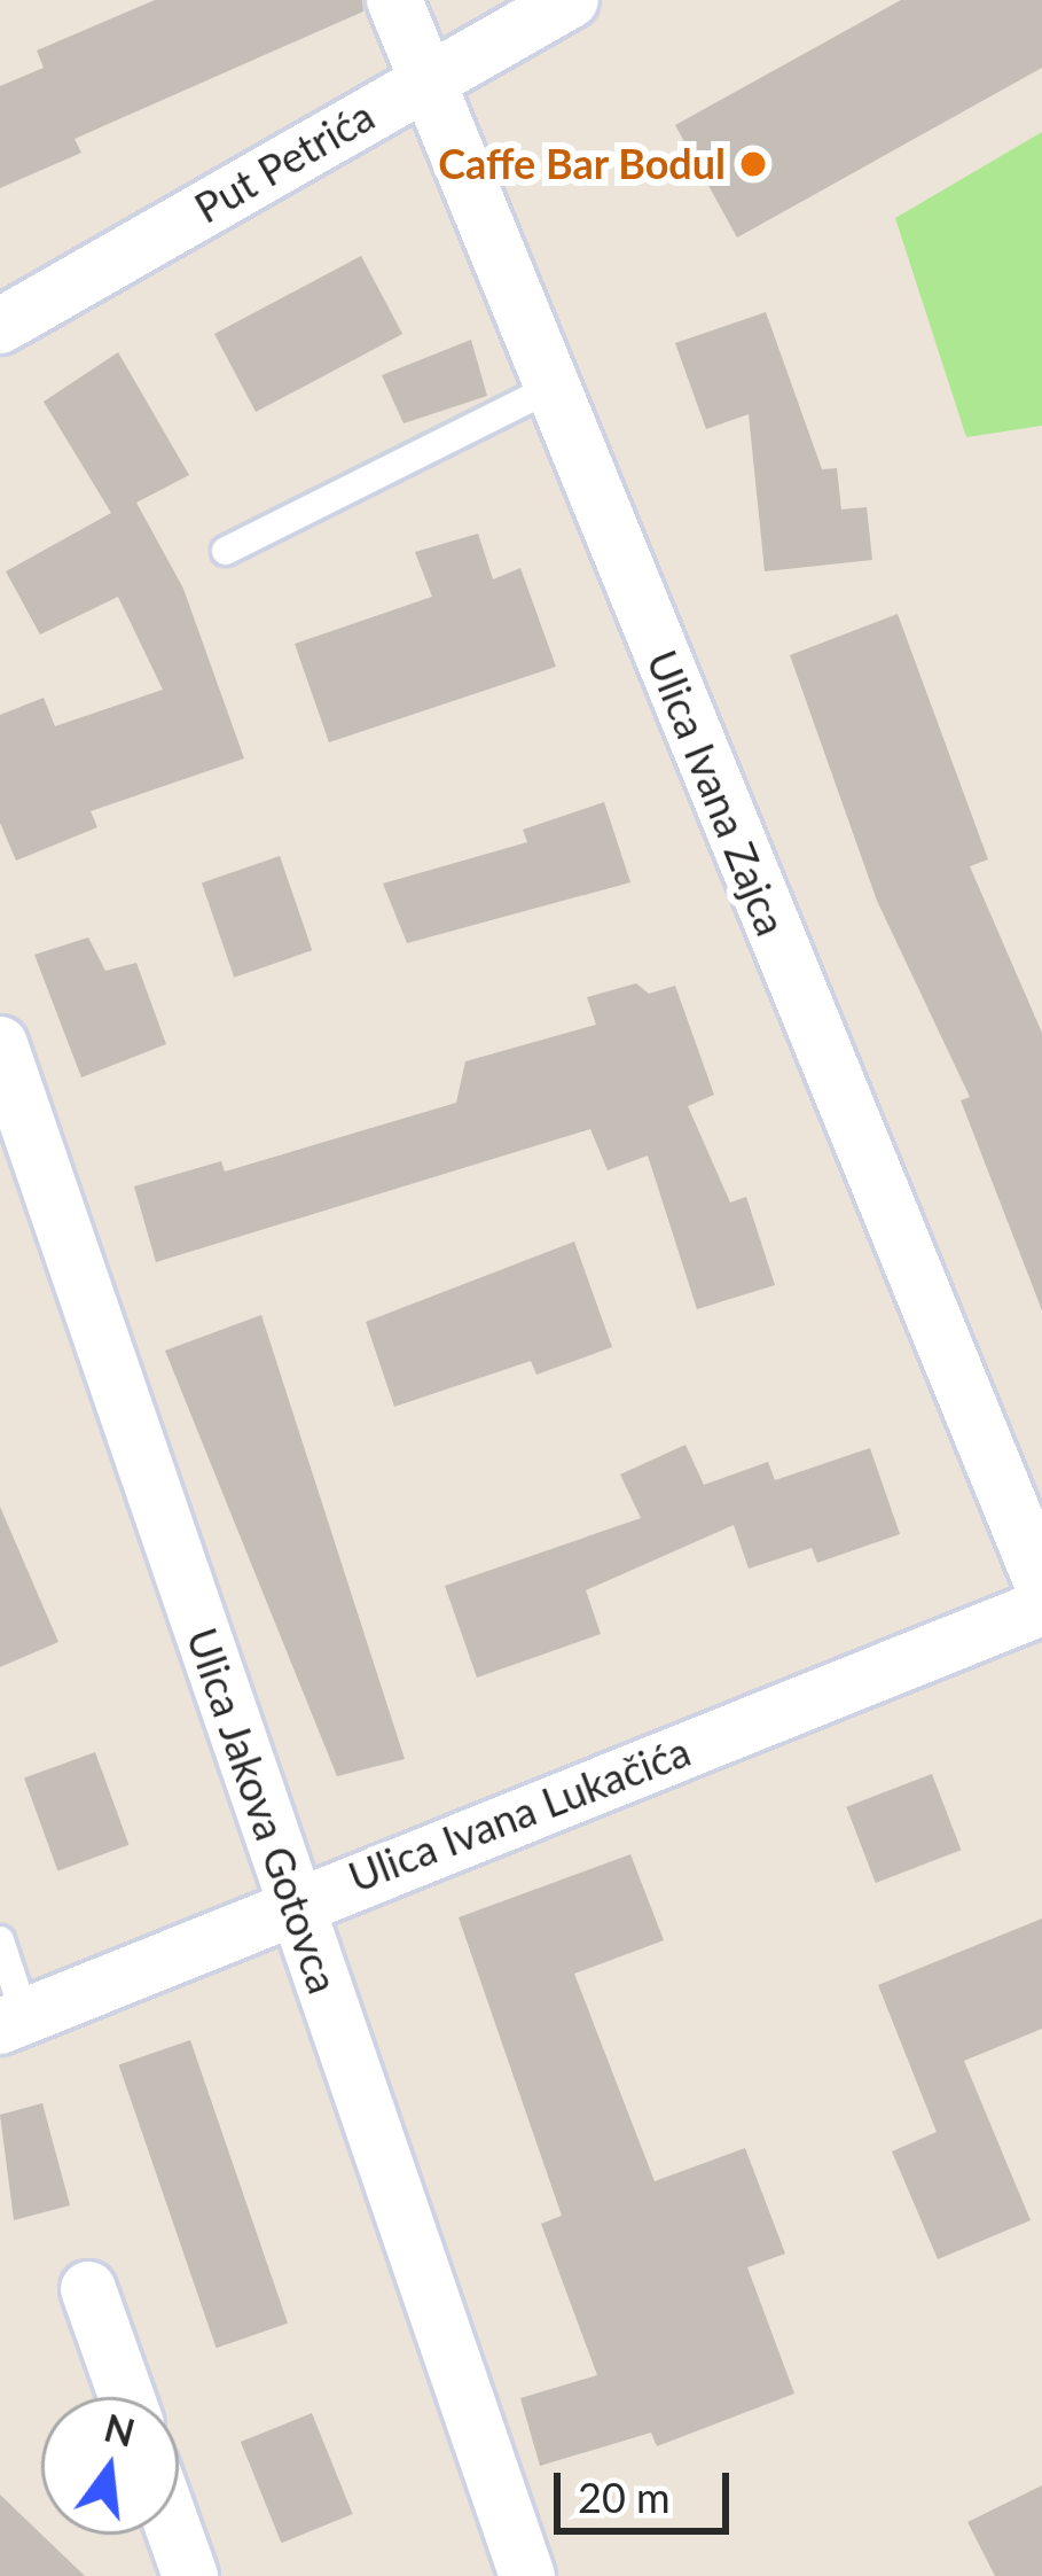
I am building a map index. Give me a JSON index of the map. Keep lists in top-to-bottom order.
{
  "streets": {
    "street": [
      "Put Petrića",
      "Ulica Ivana Zajca",
      "Ulica Jakova Gotovca",
      "Ulica Ivana Lukačića"
    ]
  },
  "crossings": [
    ["Put Petrića", "Ulica Ivana Zajca"],
    ["Ulica Jakova Gotovca", "Ulica Ivana Lukačića"]
  ],
  "places": ["Caffe Bar Bodul"],
  "scale_bar": "20 m",
  "north": "top"
}
